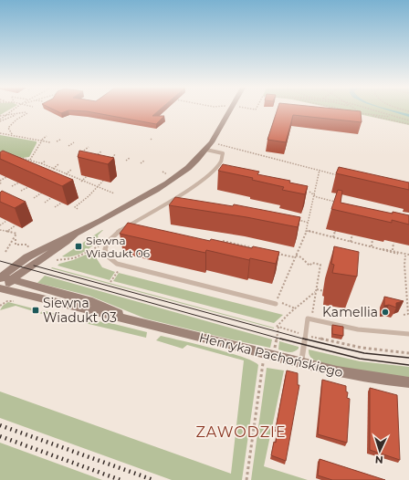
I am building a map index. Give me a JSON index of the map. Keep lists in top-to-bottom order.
{
  "streets": {
    "street": ["Henryka Pachońskiego"]
  },
  "districts": ["ZAWODZIE"],
  "places": {
    "transit": ["Siewna Wiadukt 06", "Siewna Wiadukt 03"],
    "other": ["Kamellia"]
  },
  "north": "bottom"
}
